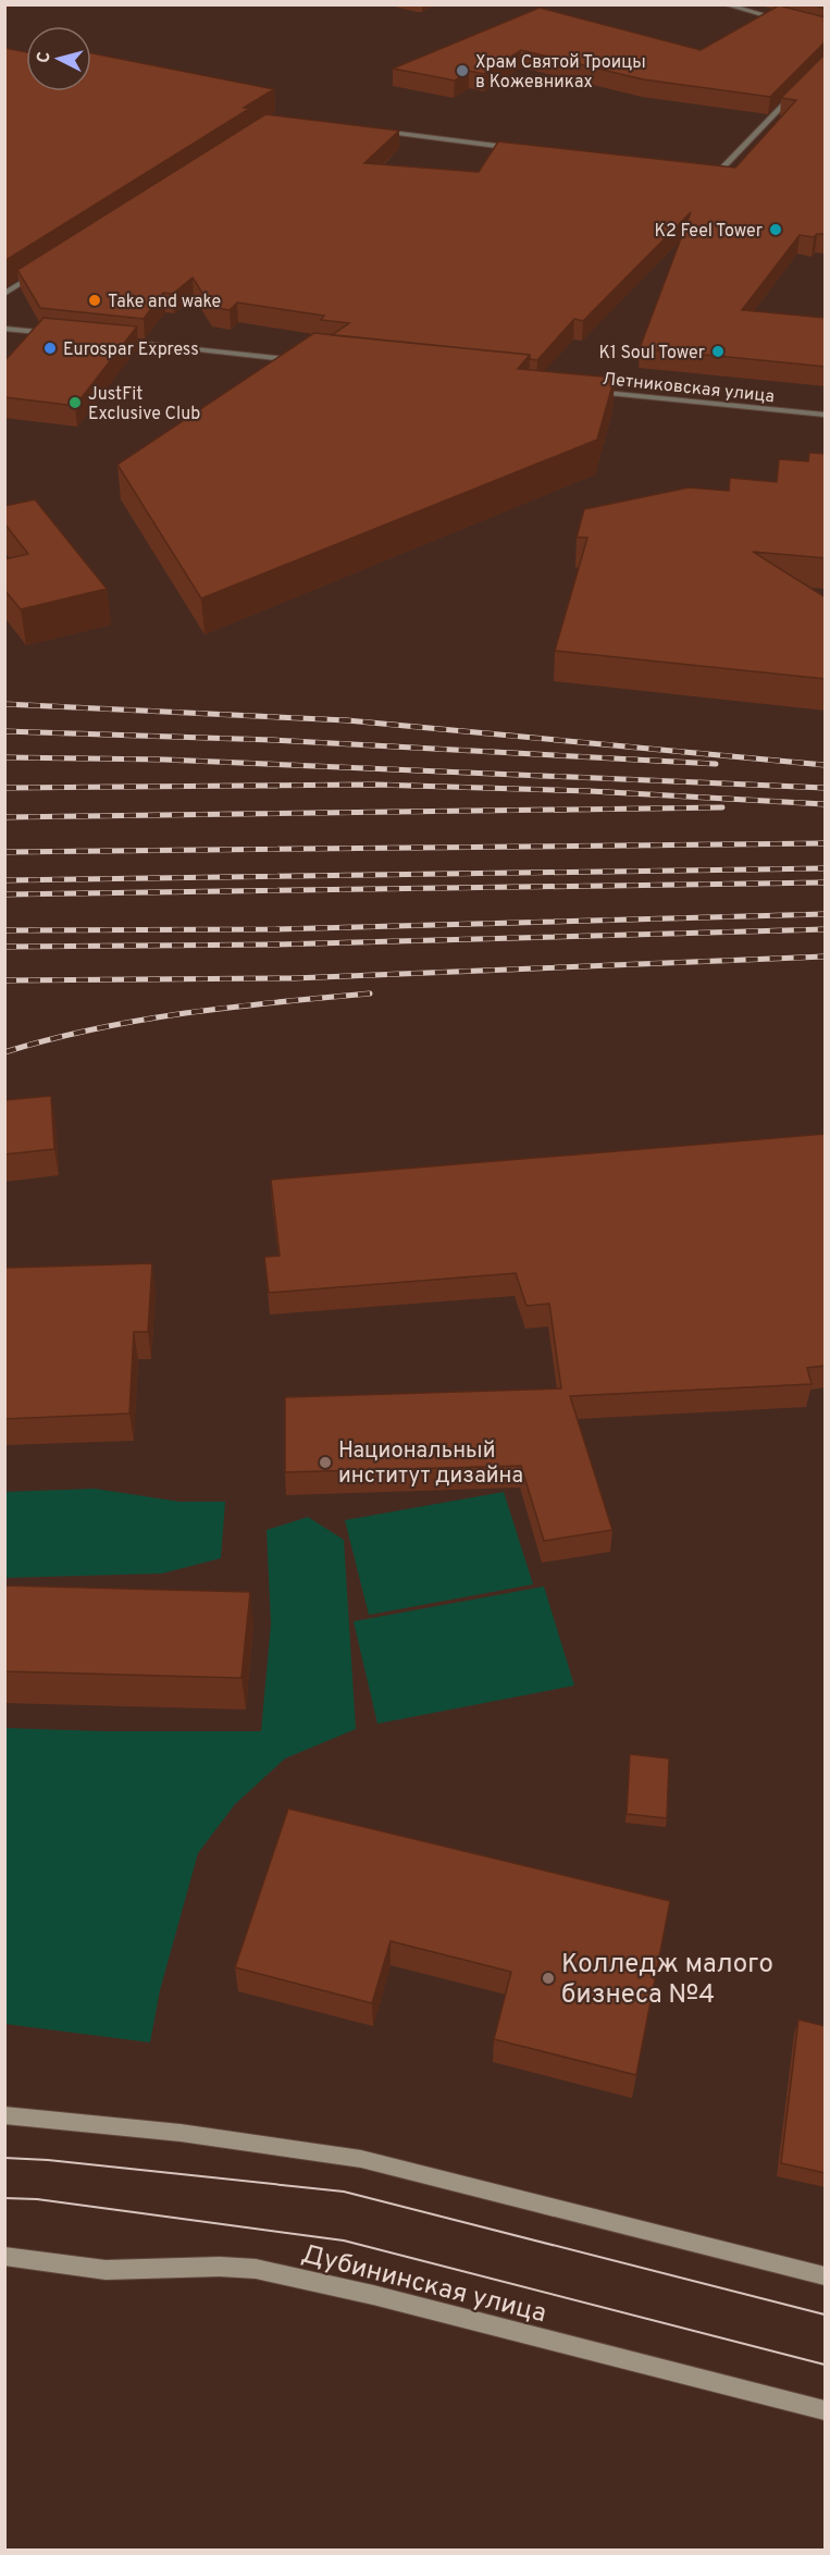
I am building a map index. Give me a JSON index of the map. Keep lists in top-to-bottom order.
{
  "streets": {
    "main road": ["Дубининская улица"],
    "street": ["Летниковская улица"]
  },
  "places": [
    "Храм Святой Троицы в Кожевниках",
    "К2 Feel Tower",
    "Take and wake",
    "Eurospar Express",
    "К1 Soul Tower",
    "JustFit Exclusive Club",
    "Национальный институт дизайна",
    "Колледж малого бизнеса №4"
  ],
  "north": "left"
}
